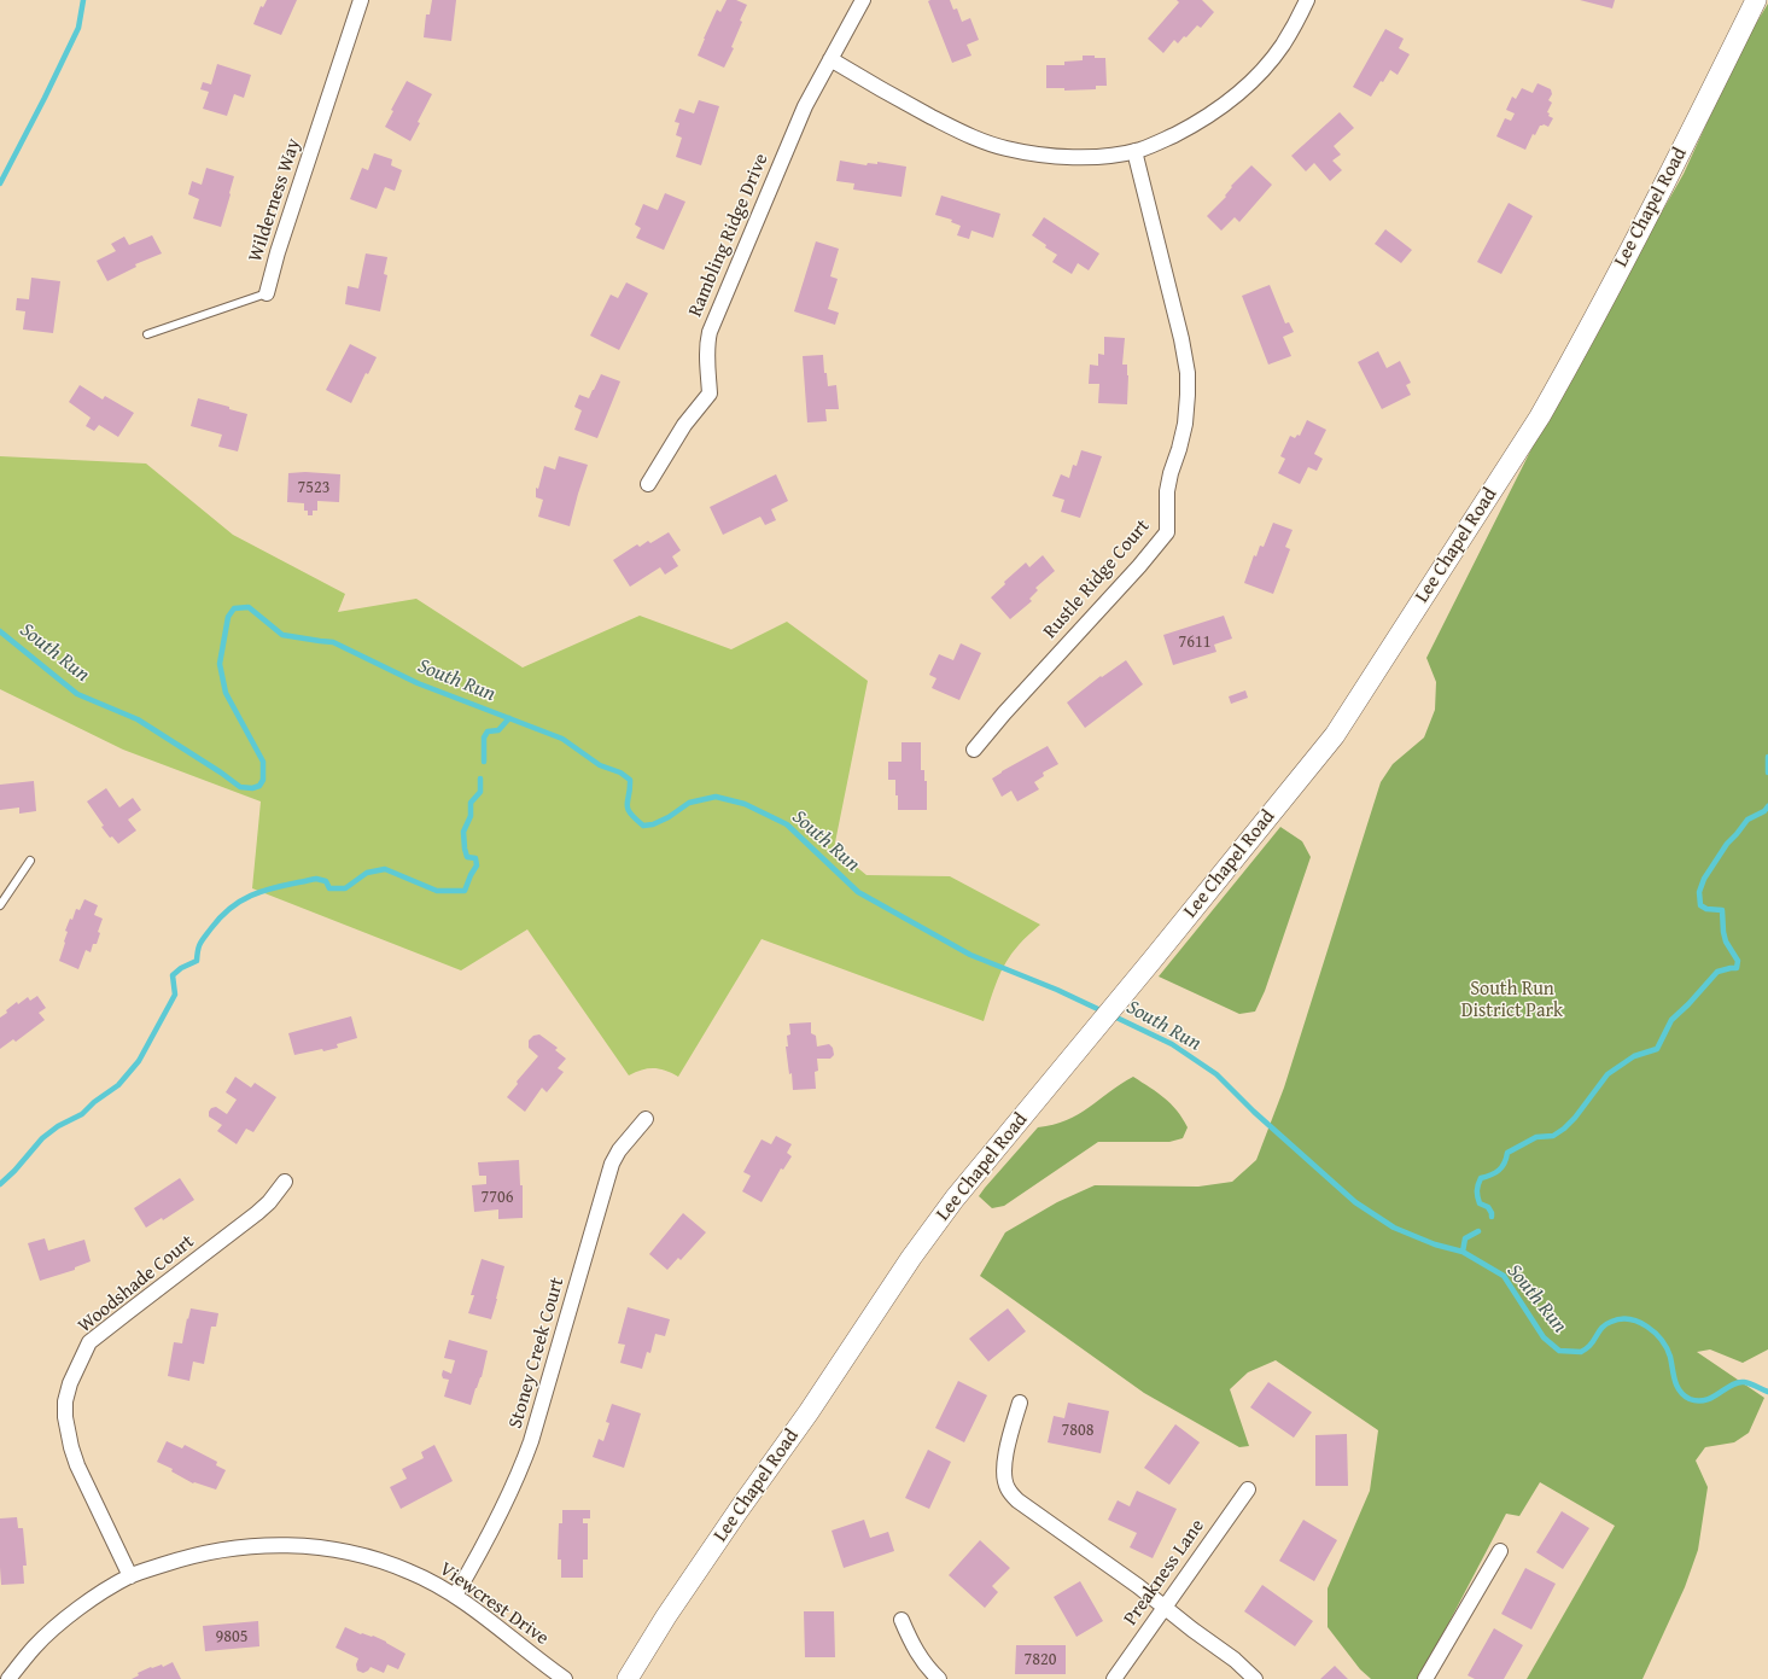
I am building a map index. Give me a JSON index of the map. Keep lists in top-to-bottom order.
{
  "streets": {
    "main road": ["Lee Chapel Road"],
    "street": [
      "Wilderness Way",
      "Rambling Ridge Drive",
      "Rustle Ridge Court",
      "Woodshade Court",
      "Stoney Creek Court",
      "Preakness Lane",
      "Viewcrest Drive"
    ]
  },
  "crossings": [
    ["Woodshade Court", "Viewcrest Drive"],
    ["Stoney Creek Court", "Viewcrest Drive"]
  ],
  "water": ["South Run"],
  "parks": ["South Run District Park"],
  "house_numbers": [
    "7523",
    "7611",
    "7706",
    "7808",
    "9805",
    "7820"
  ]
}
